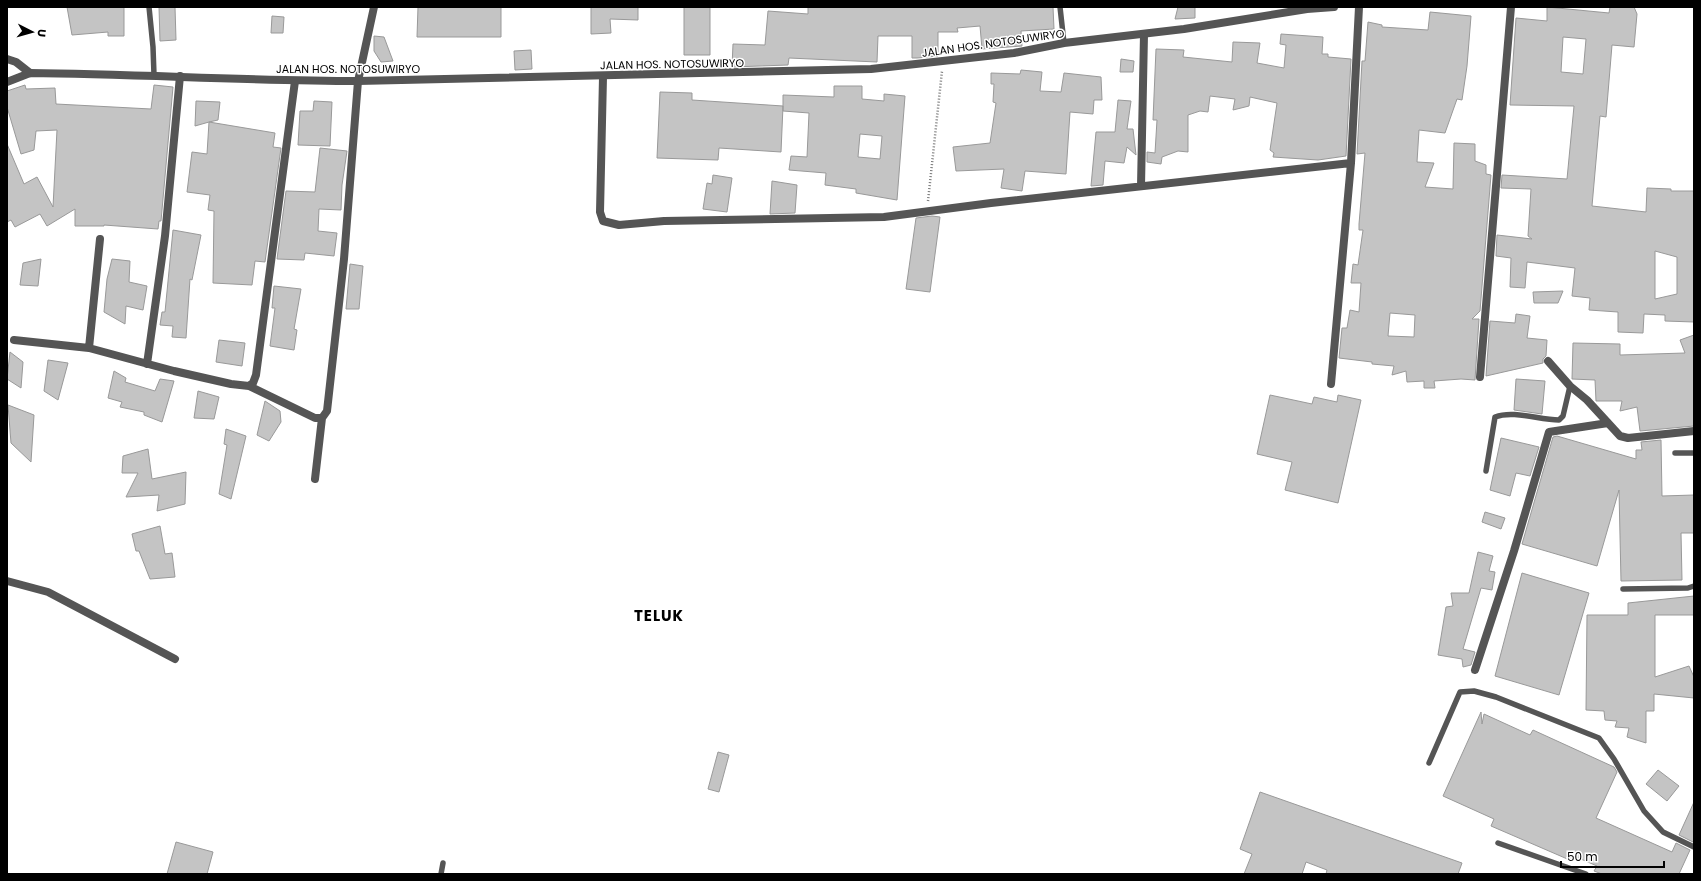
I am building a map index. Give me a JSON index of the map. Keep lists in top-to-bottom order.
{
  "streets": {
    "street": ["JALAN HOS. NOTOSUWIRYO"]
  },
  "districts": ["TELUK"],
  "scale_bar": "50 m",
  "north": "right"
}
